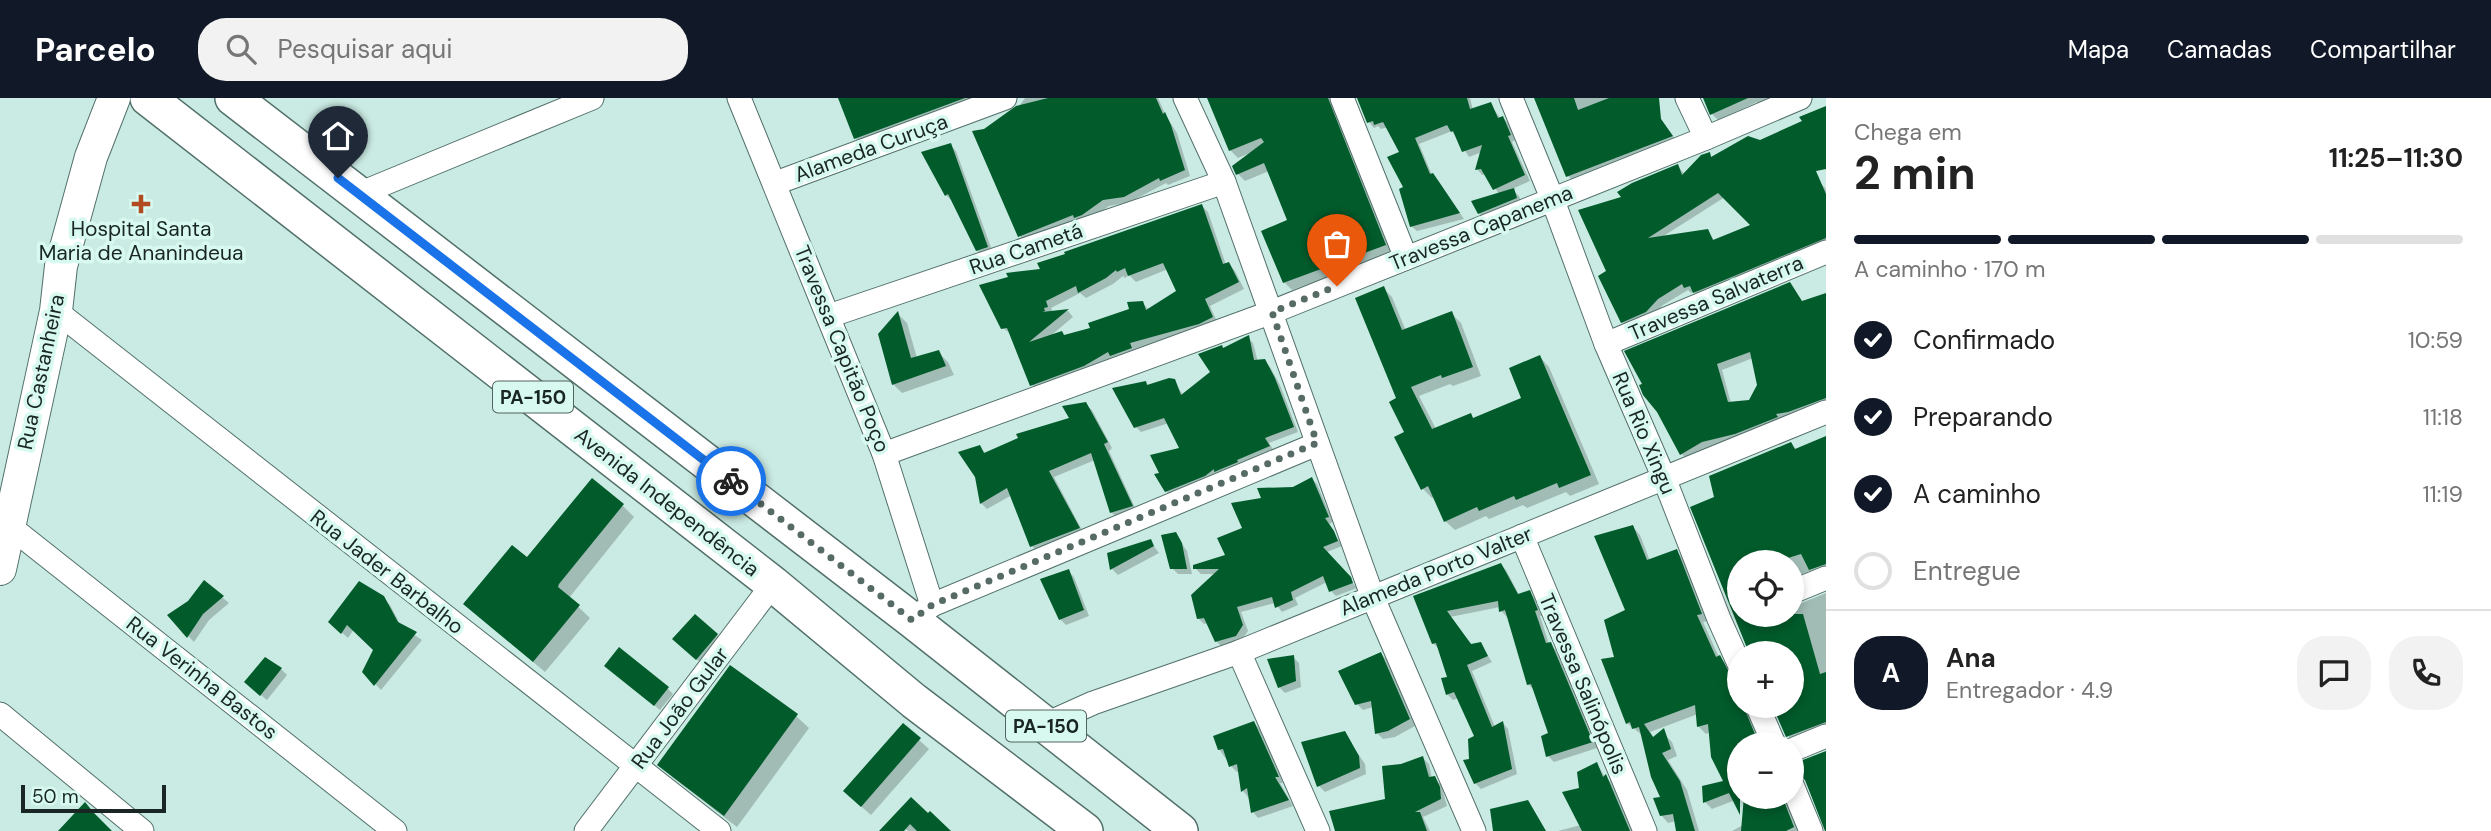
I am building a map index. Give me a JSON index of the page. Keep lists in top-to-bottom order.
{
  "streets": {
    "main road": ["PA-150", "Avenida Independência"],
    "street": [
      "Alameda Curuça",
      "Travessa Capanema",
      "Rua Cametá",
      "Travessa Salvaterra",
      "Travessa Capitão Poço",
      "Rua Castanheira",
      "Rua Rio Xingu",
      "Alameda Porto Valter",
      "Rua Jader Barbalho",
      "Rua Verinha Bastos",
      "Travessa Salinópolis",
      "Rua João Gular"
    ]
  },
  "crossings": [
    ["Alameda Curuça", "Travessa Capitão Poço"],
    ["Travessa Capanema", "Travessa Capitão Poço"],
    ["Travessa Capanema", "Rua Rio Xingu"],
    ["Rua Cametá", "Travessa Capitão Poço"],
    ["Travessa Salvaterra", "Rua Rio Xingu"],
    ["Travessa Capitão Poço", "PA-150"],
    ["Rua Castanheira", "Rua Jader Barbalho"],
    ["Rua Castanheira", "Rua Verinha Bastos"],
    ["PA-150", "Alameda Porto Valter"],
    ["Rua Rio Xingu", "Alameda Porto Valter"],
    ["Avenida Independência", "Rua João Gular"],
    ["Alameda Porto Valter", "Travessa Salinópolis"],
    ["Rua Jader Barbalho", "Rua João Gular"]
  ],
  "places": {
    "health": ["Hospital Santa Maria de Ananindeua"]
  },
  "scale_bar": "50 m",
  "page": {
    "header": "Parcelo",
    "search": "Pesquisar aqui",
    "nav": ["Mapa", "Camadas", "Compartilhar"],
    "heading": ["2 min", "Chega em", "11:25–11:30"],
    "panel": ["Ana", "Entregador · 4.9"],
    "bar": "A caminho · 170 m",
    "list": [
      ["Confirmado", "10:59"],
      ["Preparando", "11:18"],
      ["A caminho", "11:19"],
      "Entregue"
    ],
    "map_buttons": ["+", "−"],
    "round": "A",
    "scale": "50 m"
  }
}
